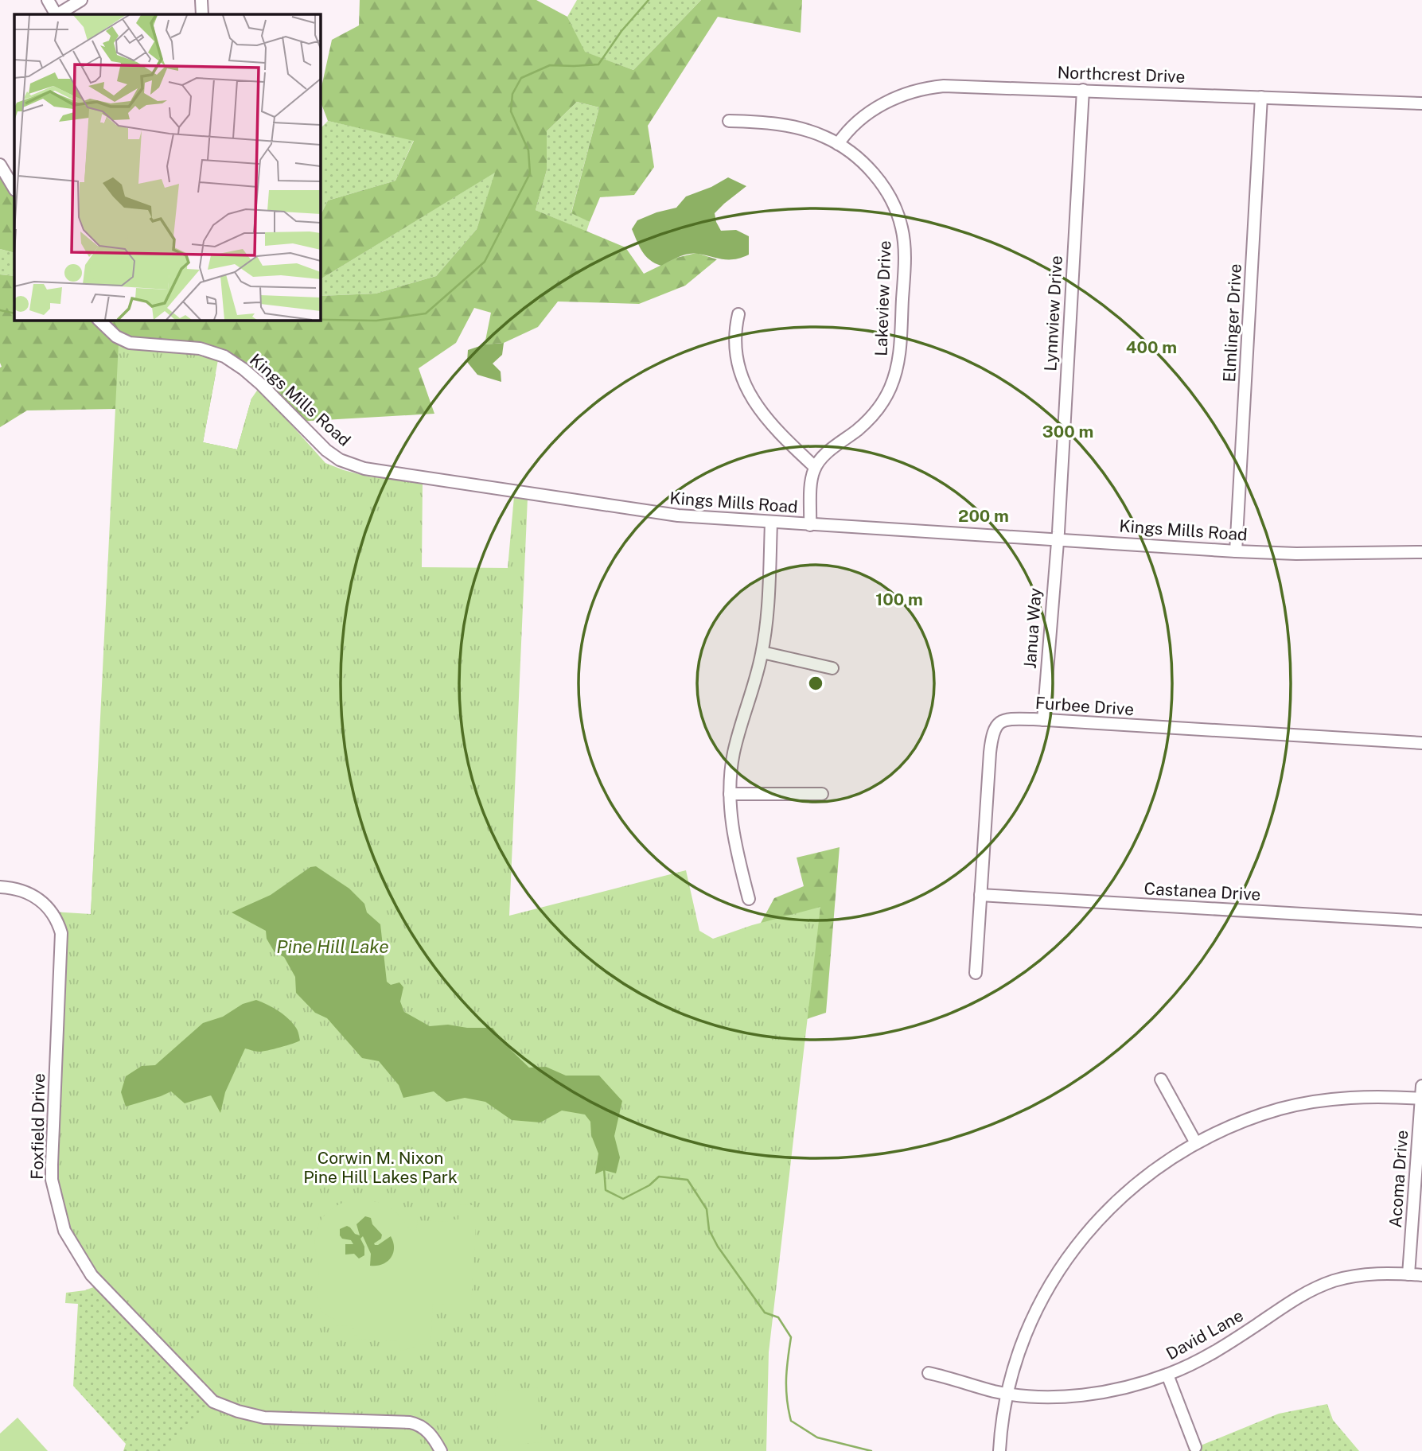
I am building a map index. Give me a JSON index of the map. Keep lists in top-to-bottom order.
{
  "streets": {
    "street": [
      "Northcrest Drive",
      "Lakeview Drive",
      "Lynnview Drive",
      "Elmlinger Drive",
      "Kings Mills Road",
      "Janua Way",
      "Furbee Drive",
      "Castanea Drive",
      "Foxfield Drive",
      "Acoma Drive",
      "David Lane"
    ]
  },
  "crossings": [
    ["Northcrest Drive", "Lakeview Drive"],
    ["Northcrest Drive", "Lynnview Drive"],
    ["Northcrest Drive", "Elmlinger Drive"],
    ["Lynnview Drive", "Kings Mills Road"],
    ["Lynnview Drive", "Janua Way"],
    ["Elmlinger Drive", "Kings Mills Road"],
    ["Kings Mills Road", "Janua Way"],
    ["Janua Way", "Furbee Drive"],
    ["Furbee Drive", "Castanea Drive"],
    ["Acoma Drive", "David Lane"]
  ],
  "water": ["Pine Hill Lake"],
  "parks": ["Corwin M. Nixon Pine Hill Lakes Park"],
  "rings": [
    "400 m",
    "300 m",
    "200 m",
    "100 m"
  ]
}
